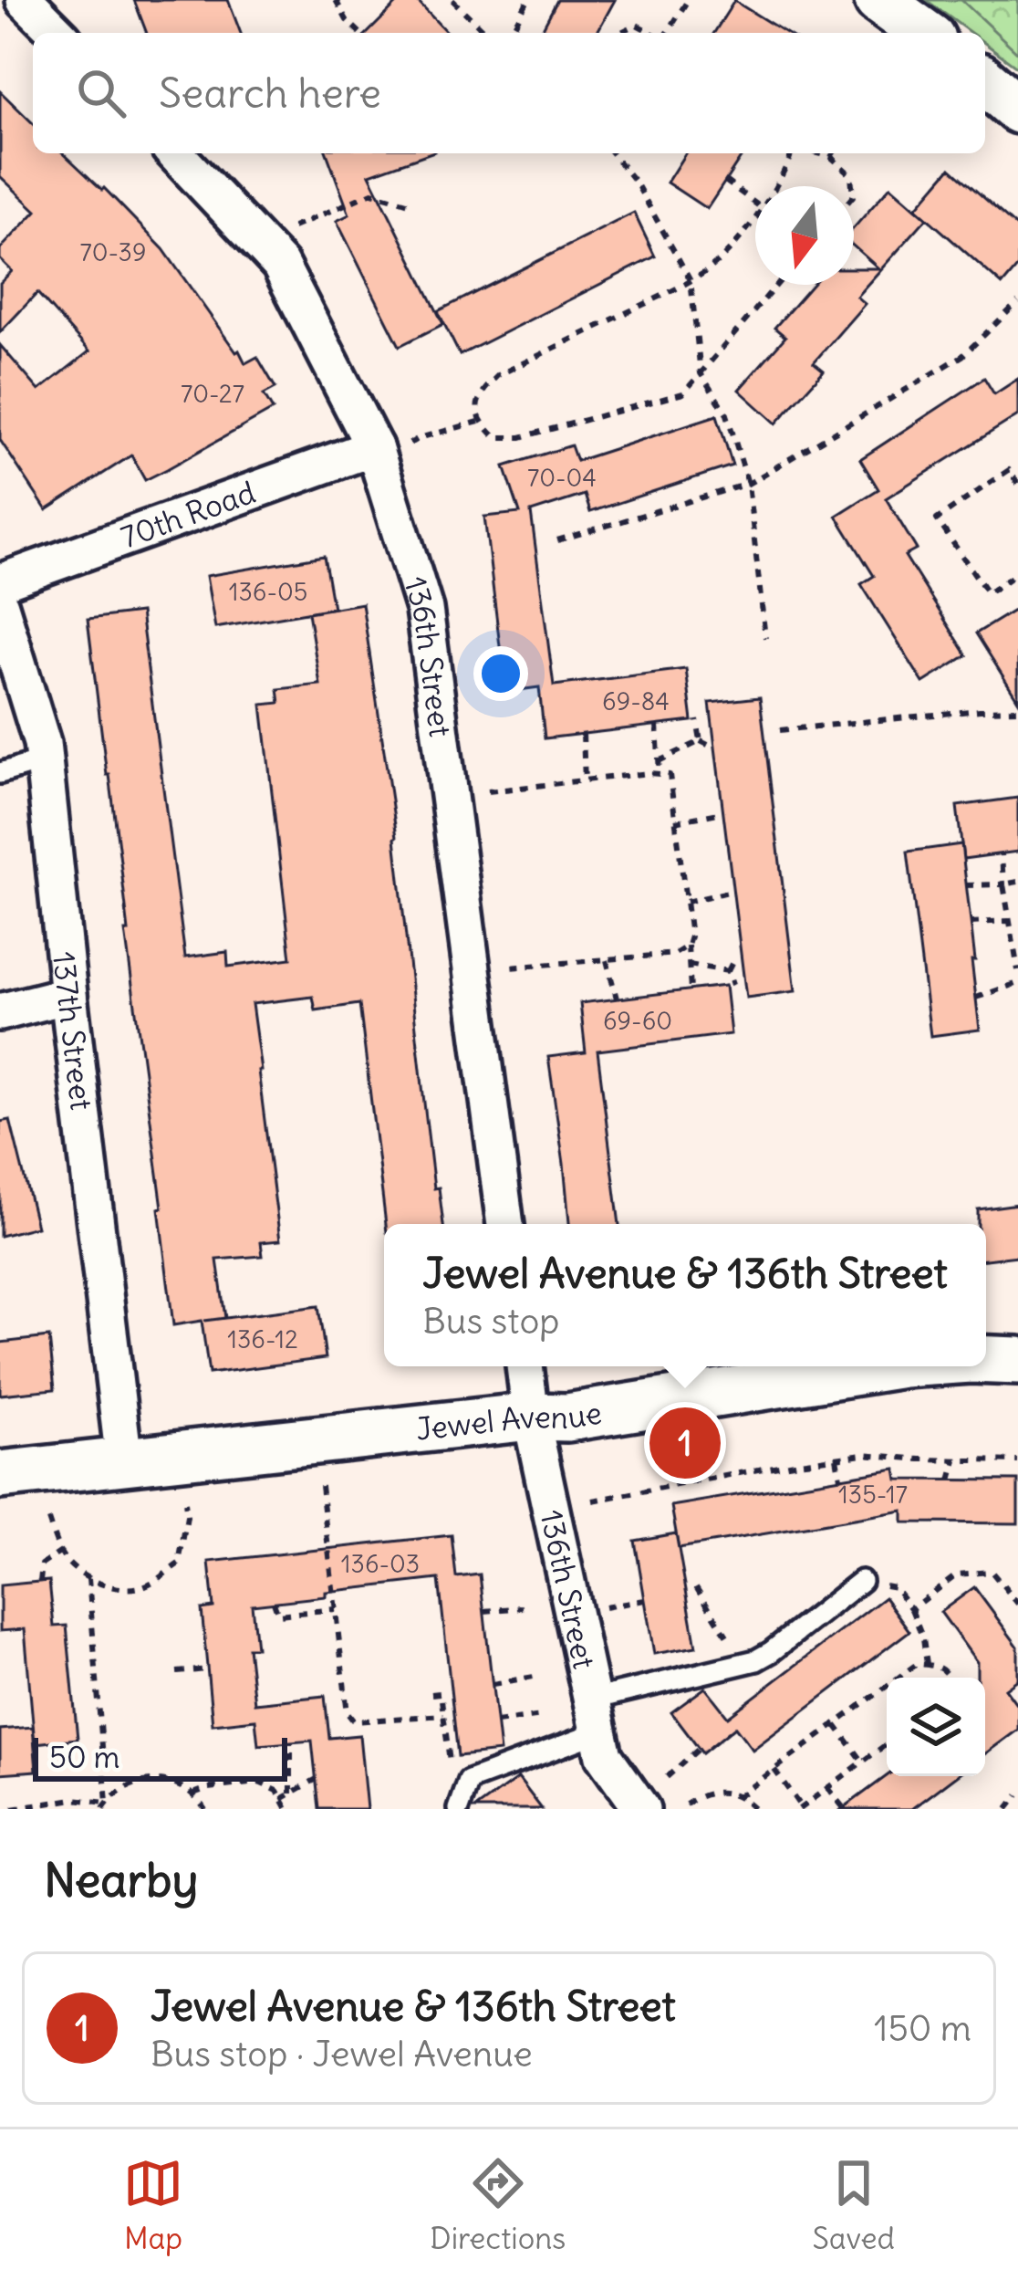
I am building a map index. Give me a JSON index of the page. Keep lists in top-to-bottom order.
{
  "streets": {
    "street": [
      "70th Road",
      "136th Street",
      "137th Street",
      "Jewel Avenue"
    ]
  },
  "crossings": [
    ["70th Road", "136th Street"],
    ["136th Street", "Jewel Avenue"],
    ["137th Street", "Jewel Avenue"]
  ],
  "house_numbers": [
    "70-39",
    "70-27",
    "70-04",
    "136-05",
    "69-84",
    "69-60",
    "136-12",
    "135-17",
    "136-03"
  ],
  "scale_bar": "50 m",
  "north": "bottom",
  "page": {
    "search": "Search here",
    "popup": ["Jewel Avenue & 136th Street", "Bus stop"],
    "pins": "1",
    "scale": "50 m",
    "heading": "Nearby",
    "list": [
      {
        "mark": "1",
        "name": "Jewel Avenue & 136th Street",
        "note": "Bus stop · Jewel Avenue",
        "value": "150 m"
      }
    ],
    "nav": ["Map", "Directions", "Saved"]
  }
}
